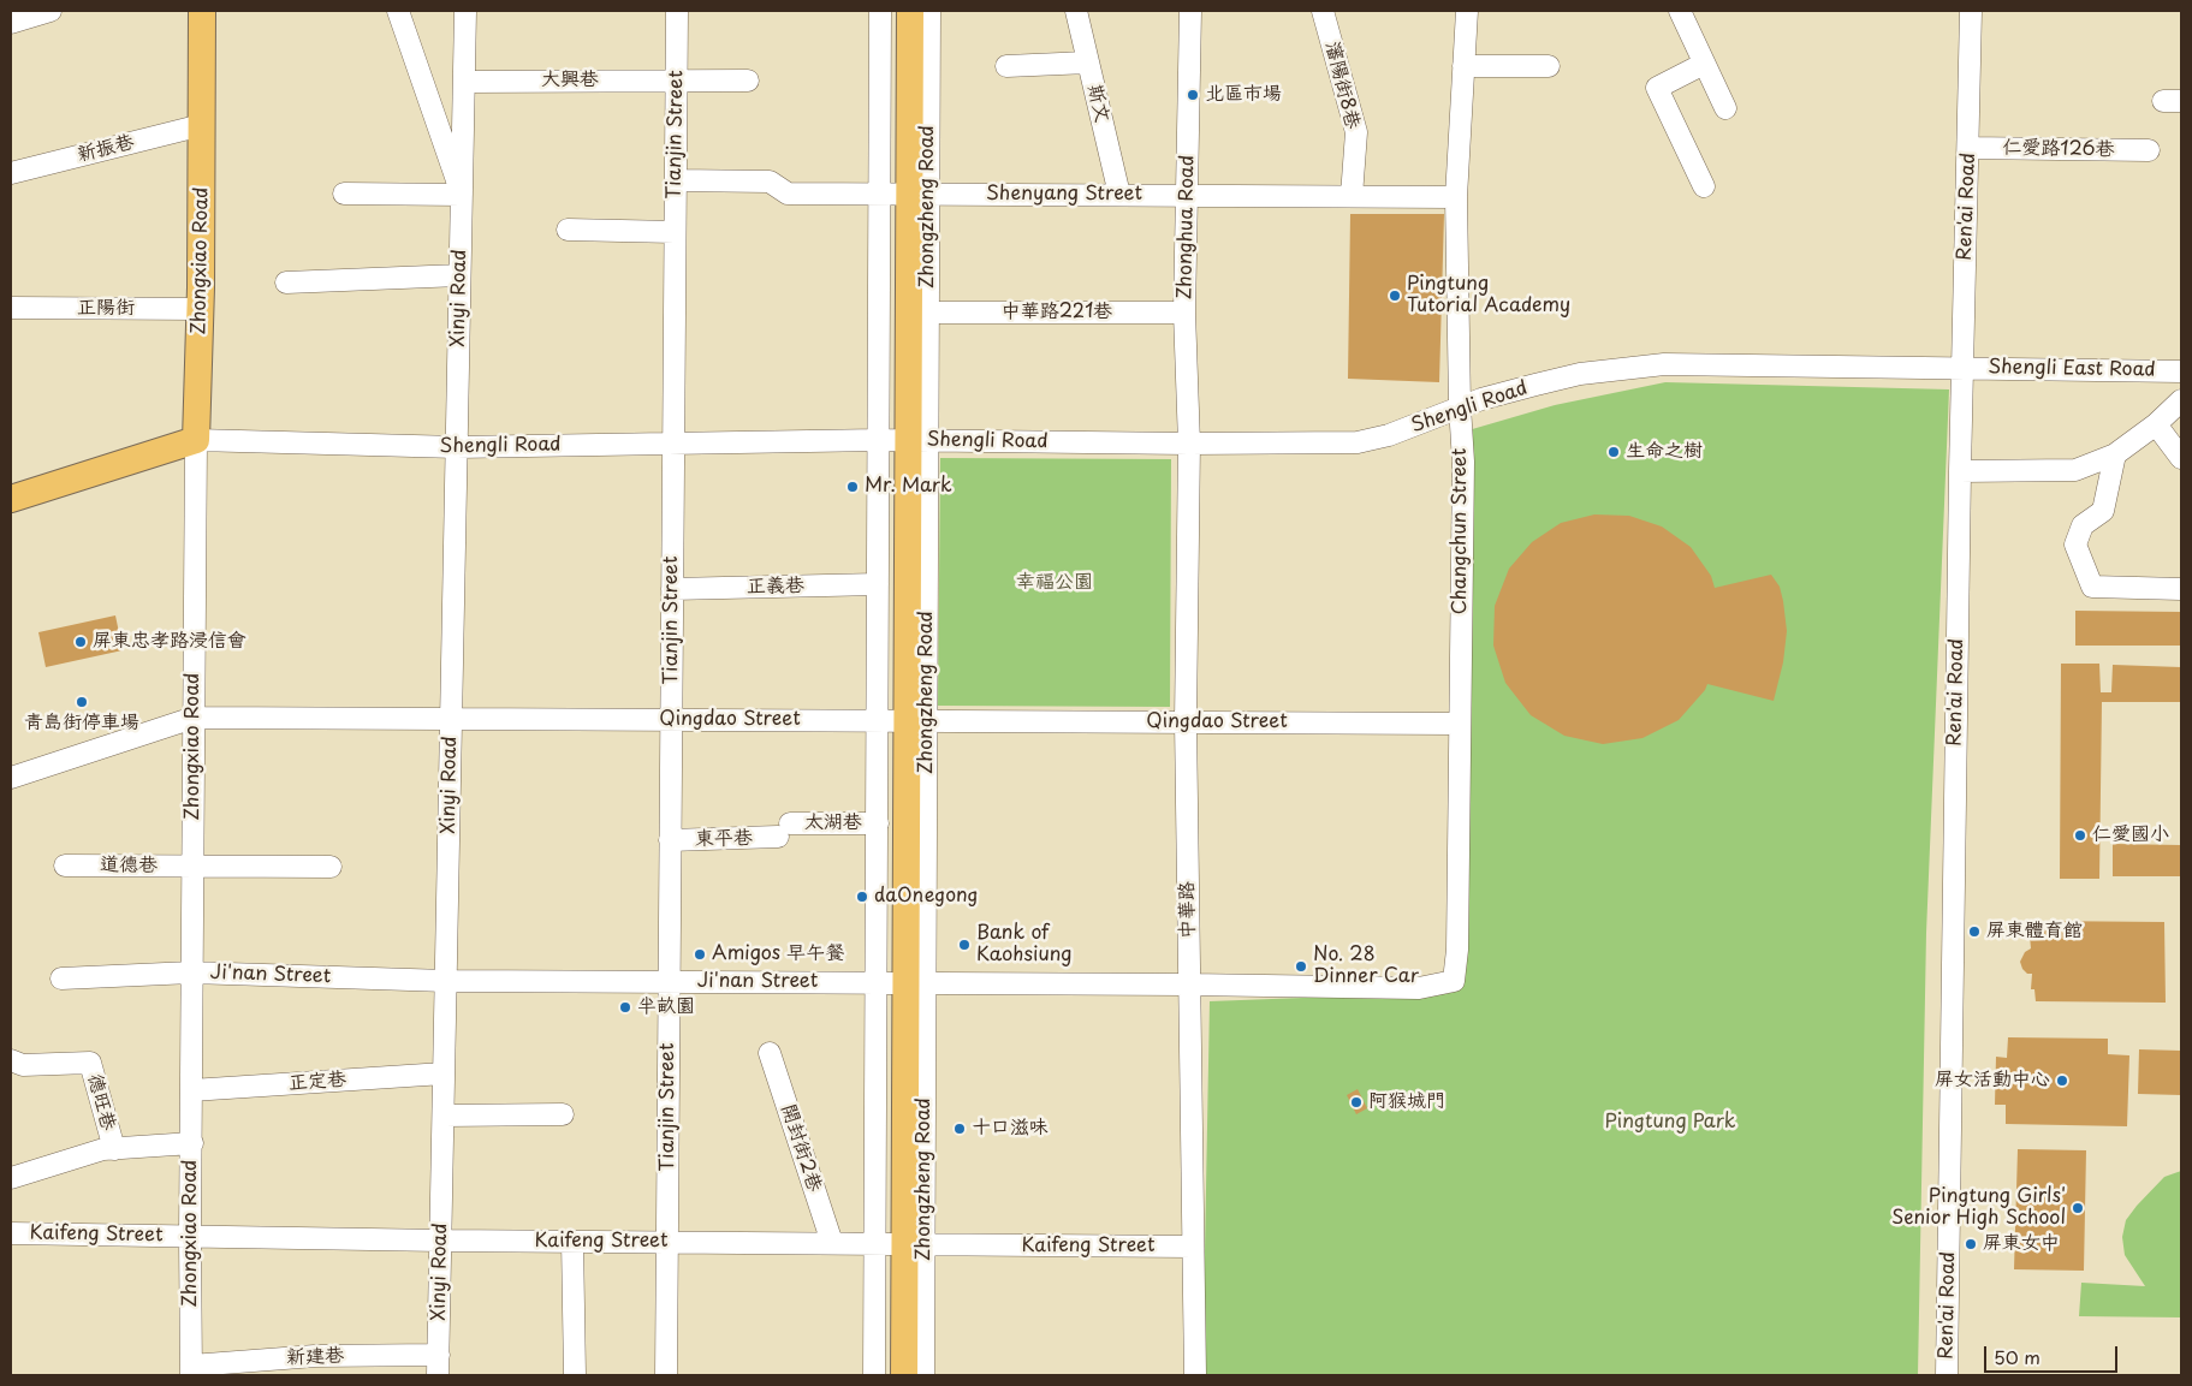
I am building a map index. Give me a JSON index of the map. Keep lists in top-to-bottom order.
{
  "streets": {
    "main road": ["Zhongzheng Road", "Zhongxiao Road", "Shengli Road"],
    "street": [
      "大興巷",
      "瀋陽街8巷",
      "斯文",
      "Tianjin Street",
      "新振巷",
      "仁愛路126巷",
      "Shenyang Street",
      "Ren'ai Road",
      "Zhonghua Road",
      "Xinyi Road",
      "正陽街",
      "中華路221巷",
      "Shengli East Road",
      "Changchun Street",
      "正義巷",
      "Qingdao Street",
      "太湖巷",
      "東平巷",
      "道德巷",
      "中華路",
      "Ji'nan Street",
      "正定巷",
      "德旺巷",
      "開封街2巷",
      "Kaifeng Street",
      "新建巷"
    ]
  },
  "crossings": [
    ["大興巷", "Tianjin Street"],
    ["大興巷", "Xinyi Road"],
    ["瀋陽街8巷", "Shenyang Street"],
    ["斯文", "Shenyang Street"],
    ["Tianjin Street", "Shenyang Street"],
    ["Tianjin Street", "Shengli Road"],
    ["Tianjin Street", "正義巷"],
    ["Tianjin Street", "Qingdao Street"],
    ["Tianjin Street", "東平巷"],
    ["Tianjin Street", "Ji'nan Street"],
    ["Tianjin Street", "Kaifeng Street"],
    ["新振巷", "Zhongxiao Road"],
    ["仁愛路126巷", "Ren'ai Road"],
    ["Shenyang Street", "Zhongzheng Road"],
    ["Shenyang Street", "Zhonghua Road"],
    ["Shenyang Street", "Changchun Street"],
    ["Zhongzheng Road", "中華路221巷"],
    ["Zhongzheng Road", "Shengli Road"],
    ["Zhongzheng Road", "Qingdao Street"],
    ["Zhongzheng Road", "Ji'nan Street"],
    ["Zhongzheng Road", "Kaifeng Street"],
    ["Ren'ai Road", "Shengli East Road"],
    ["Ren'ai Road", "Shengli Road"],
    ["Zhonghua Road", "中華路221巷"],
    ["Zhonghua Road", "Shengli Road"],
    ["Zhonghua Road", "中華路"],
    ["Zhongxiao Road", "正陽街"],
    ["Zhongxiao Road", "Shengli Road"],
    ["Zhongxiao Road", "Qingdao Street"],
    ["Zhongxiao Road", "道德巷"],
    ["Zhongxiao Road", "Ji'nan Street"],
    ["Zhongxiao Road", "正定巷"],
    ["Zhongxiao Road", "Kaifeng Street"],
    ["Zhongxiao Road", "新建巷"],
    ["Xinyi Road", "Shengli Road"],
    ["Xinyi Road", "Qingdao Street"],
    ["Xinyi Road", "Ji'nan Street"],
    ["Xinyi Road", "正定巷"],
    ["Xinyi Road", "Kaifeng Street"],
    ["Xinyi Road", "新建巷"],
    ["Shengli East Road", "Shengli Road"],
    ["Shengli Road", "Changchun Street"],
    ["Shengli Road", "中華路"],
    ["Changchun Street", "Qingdao Street"],
    ["Changchun Street", "Ji'nan Street"],
    ["Qingdao Street", "中華路"],
    ["太湖巷", "東平巷"],
    ["中華路", "Ji'nan Street"],
    ["中華路", "Kaifeng Street"],
    ["開封街2巷", "Kaifeng Street"]
  ],
  "parks": ["幸福公園", "Pingtung Park"],
  "places": [
    "北區市場",
    "Pingtung Tutorial Academy",
    "生命之樹",
    "Mr. Mark",
    "屏東忠孝路浸信會",
    "青島街停車場",
    "仁愛國小",
    "daOnegong",
    "屏東體育館",
    "Bank of Kaohsiung",
    "Amigos 早午餐",
    "No. 28 Dinner Car",
    "半畝園",
    "屏女活動中心",
    "阿猴城門",
    "十口滋味",
    "Pingtung Girls' Senior High School",
    "屏東女中"
  ],
  "scale_bar": "50 m"
}
